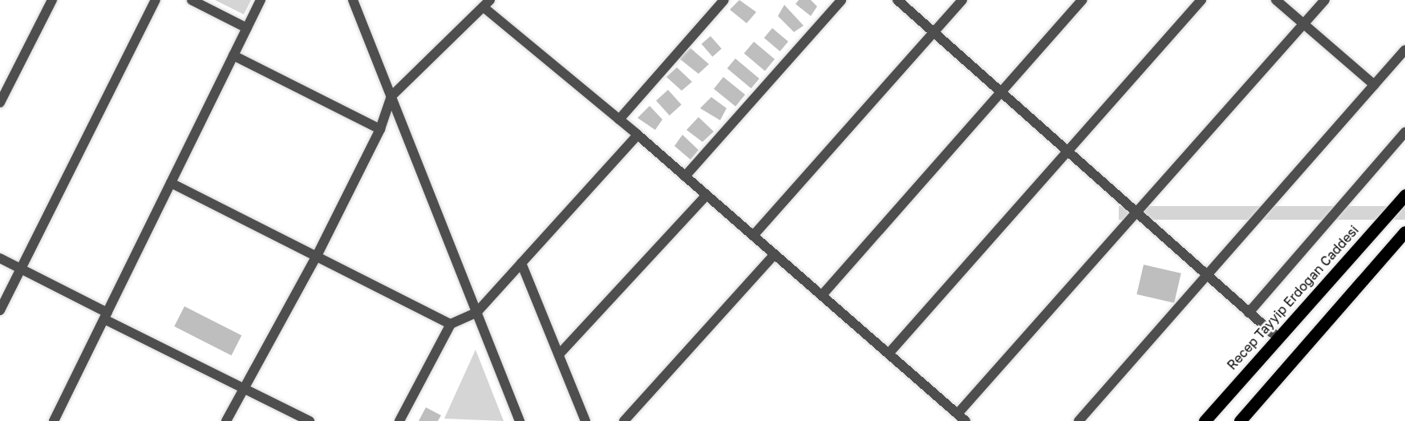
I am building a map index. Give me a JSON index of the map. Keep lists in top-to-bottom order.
{
  "streets": {
    "main road": ["Recep Tayyip Erdoğan Caddesi"]
  }
}
